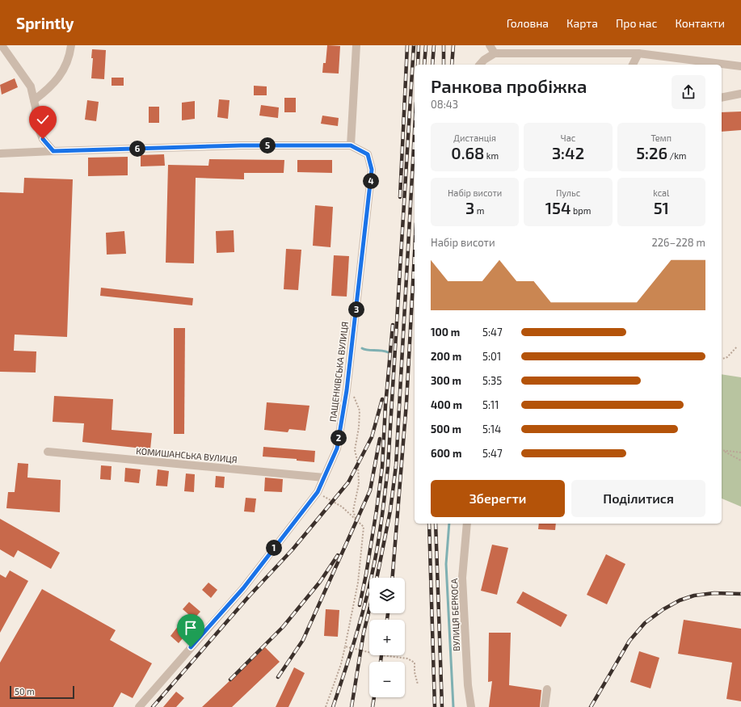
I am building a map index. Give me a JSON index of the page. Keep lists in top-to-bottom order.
{
  "streets": {
    "street": ["ПАЩЕНКІВСЬКА ВУЛИЦЯ", "КОМИШАНСЬКА ВУЛИЦЯ", "ВУЛИЦЯ БЕРКОСА"]
  },
  "crossings": [
    ["ПАЩЕНКІВСЬКА ВУЛИЦЯ", "КОМИШАНСЬКА ВУЛИЦЯ"]
  ],
  "scale_bar": "50 m",
  "page": {
    "header": "Sprintly",
    "nav": [
      "Головна",
      "Карта",
      "Про нас",
      "Контакти"
    ],
    "heading": ["Ранкова пробіжка", "08:43"],
    "stats": [
      ["Дистанція", "0.68 km"],
      ["Час", "3:42"],
      ["Темп", "5:26 /km"],
      ["Набір висоти", "3 m"],
      ["Пульс", "154 bpm"],
      ["kcal", "51"]
    ],
    "pins": [
      "5",
      "6",
      "4",
      "3",
      "2",
      "1"
    ],
    "chart": ["Набір висоти", "226–228 m"],
    "list": [
      {
        "name": "100 m",
        "note": "5:47"
      },
      {
        "name": "200 m",
        "note": "5:01"
      },
      {
        "name": "300 m",
        "note": "5:35"
      },
      {
        "name": "400 m",
        "note": "5:11"
      },
      {
        "name": "500 m",
        "note": "5:14"
      },
      {
        "name": "600 m",
        "note": "5:47"
      }
    ],
    "buttons": ["Зберегти", "Поділитися"],
    "map_buttons": ["+", "−"],
    "scale": "50 m"
  }
}
